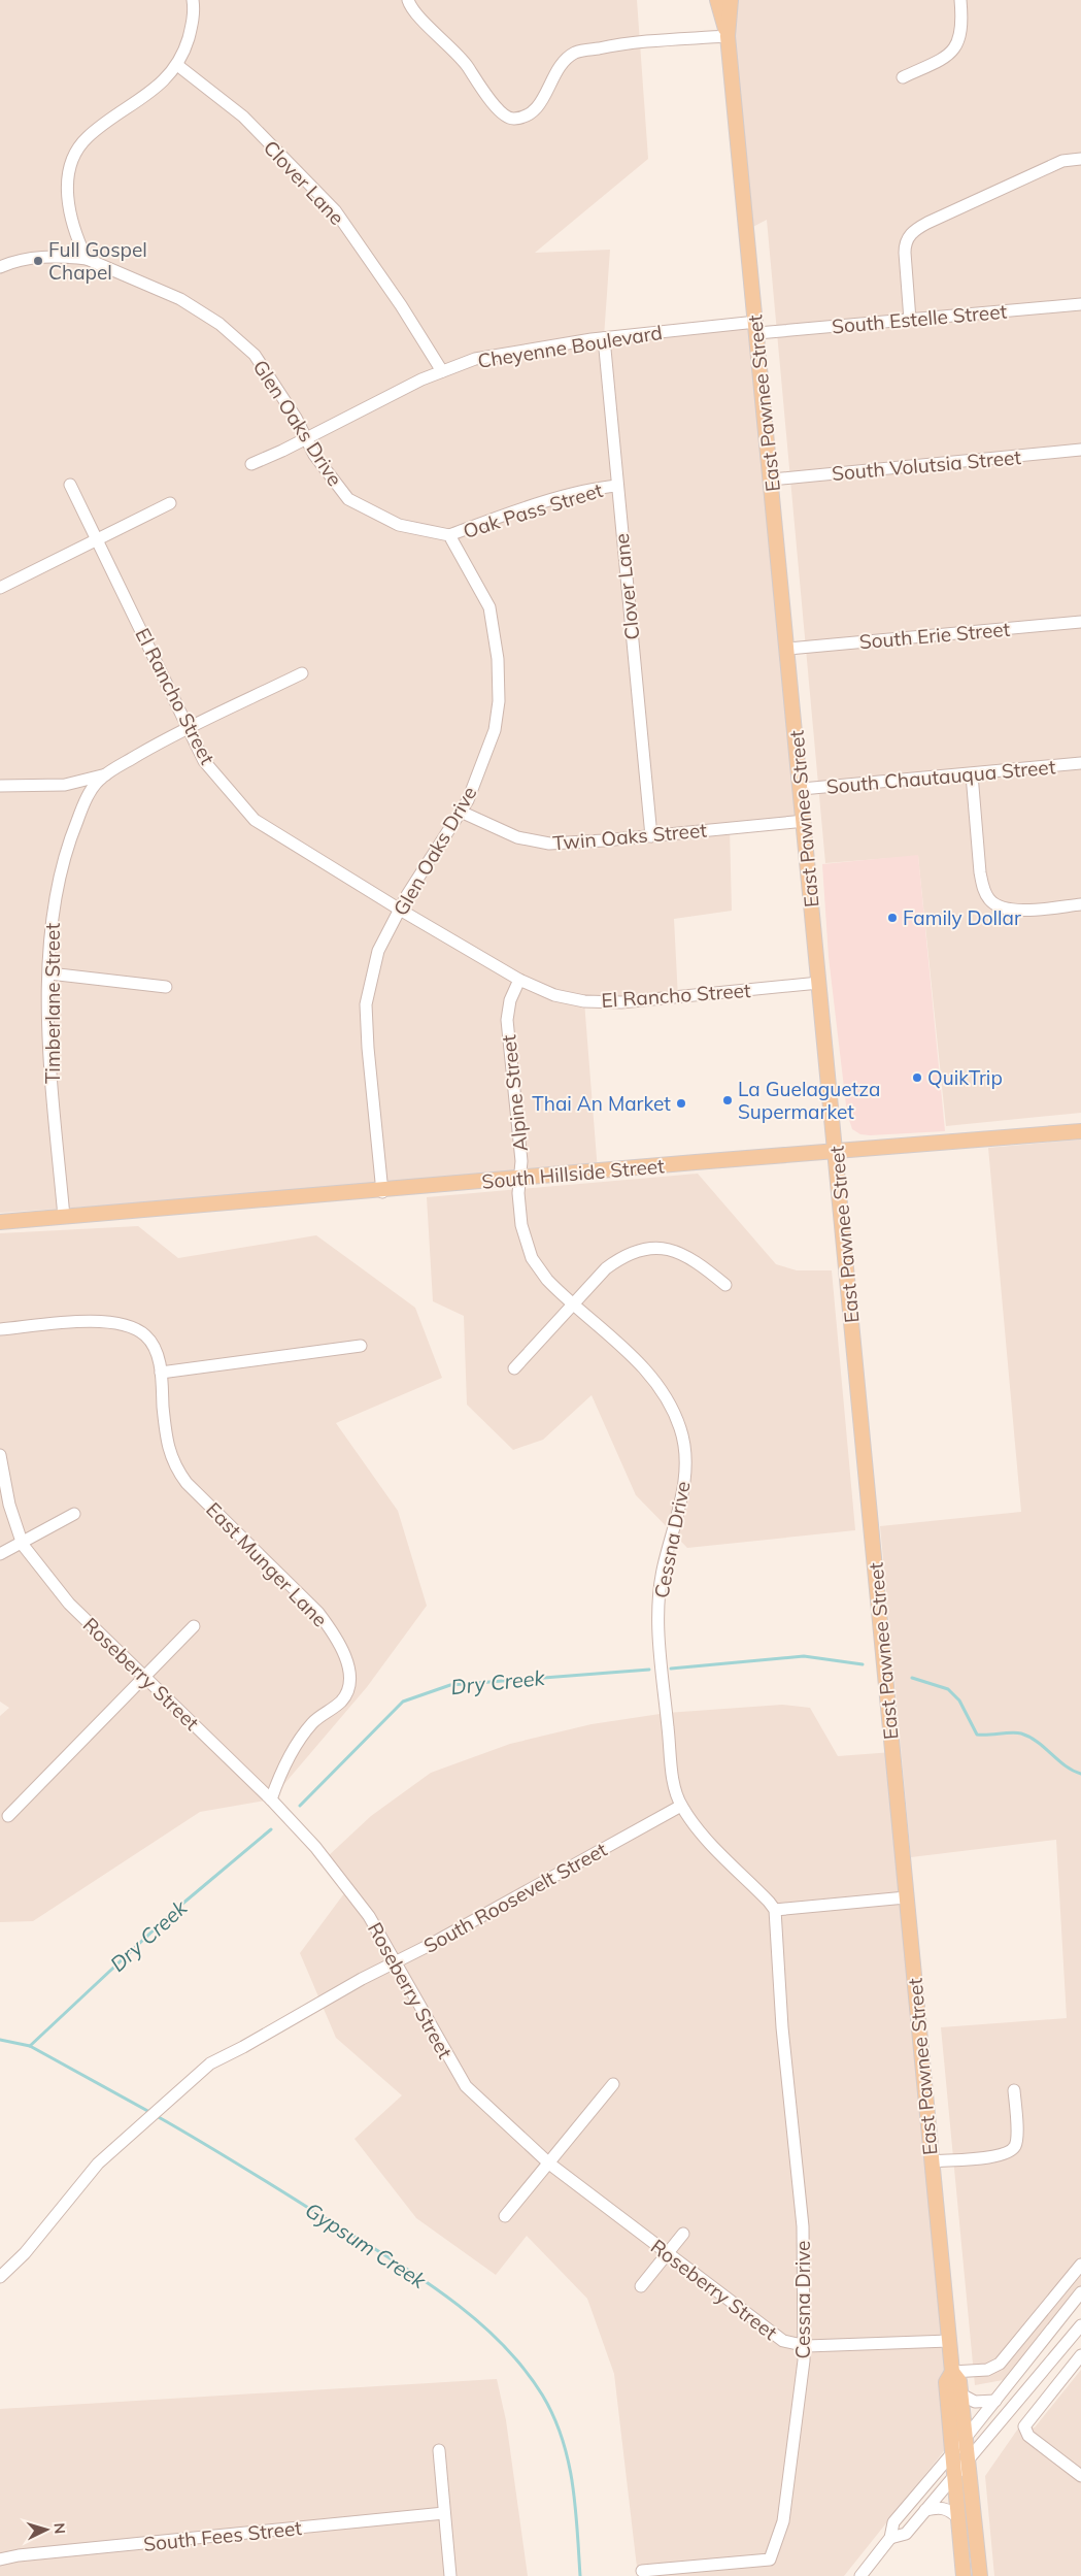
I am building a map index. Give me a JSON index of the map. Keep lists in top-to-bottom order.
{
  "streets": {
    "main road": ["East Pawnee Street", "South Hillside Street"],
    "street": [
      "Clover Lane",
      "South Estelle Street",
      "Cheyenne Boulevard",
      "Glen Oaks Drive",
      "South Volutsia Street",
      "Oak Pass Street",
      "South Erie Street",
      "El Rancho Street",
      "South Chautauqua Street",
      "Twin Oaks Street",
      "Timberlane Street",
      "Alpine Street",
      "Cessna Drive",
      "East Munger Lane",
      "Roseberry Street",
      "South Roosevelt Street",
      "South Fees Street"
    ]
  },
  "crossings": [
    ["Clover Lane", "Cheyenne Boulevard"],
    ["Clover Lane", "Oak Pass Street"],
    ["Clover Lane", "Twin Oaks Street"],
    ["South Estelle Street", "Cheyenne Boulevard"],
    ["South Estelle Street", "East Pawnee Street"],
    ["Cheyenne Boulevard", "East Pawnee Street"],
    ["Cheyenne Boulevard", "Glen Oaks Drive"],
    ["East Pawnee Street", "South Volutsia Street"],
    ["East Pawnee Street", "South Erie Street"],
    ["East Pawnee Street", "El Rancho Street"],
    ["East Pawnee Street", "South Chautauqua Street"],
    ["East Pawnee Street", "Twin Oaks Street"],
    ["East Pawnee Street", "South Hillside Street"],
    ["East Pawnee Street", "Roseberry Street"],
    ["Glen Oaks Drive", "Oak Pass Street"],
    ["Glen Oaks Drive", "El Rancho Street"],
    ["Glen Oaks Drive", "Twin Oaks Street"],
    ["Glen Oaks Drive", "South Hillside Street"],
    ["El Rancho Street", "Timberlane Street"],
    ["El Rancho Street", "Alpine Street"],
    ["Timberlane Street", "South Hillside Street"],
    ["Alpine Street", "South Hillside Street"],
    ["Alpine Street", "Cessna Drive"],
    ["South Hillside Street", "Cessna Drive"],
    ["Cessna Drive", "Roseberry Street"],
    ["Cessna Drive", "South Roosevelt Street"],
    ["East Munger Lane", "Roseberry Street"],
    ["Roseberry Street", "South Roosevelt Street"]
  ],
  "water": ["Dry Creek", "Gypsum Creek"],
  "places": [
    "Full Gospel Chapel",
    "Family Dollar",
    "QuikTrip",
    "La Guelaguetza Supermarket",
    "Thai An Market"
  ],
  "north": "right"
}
